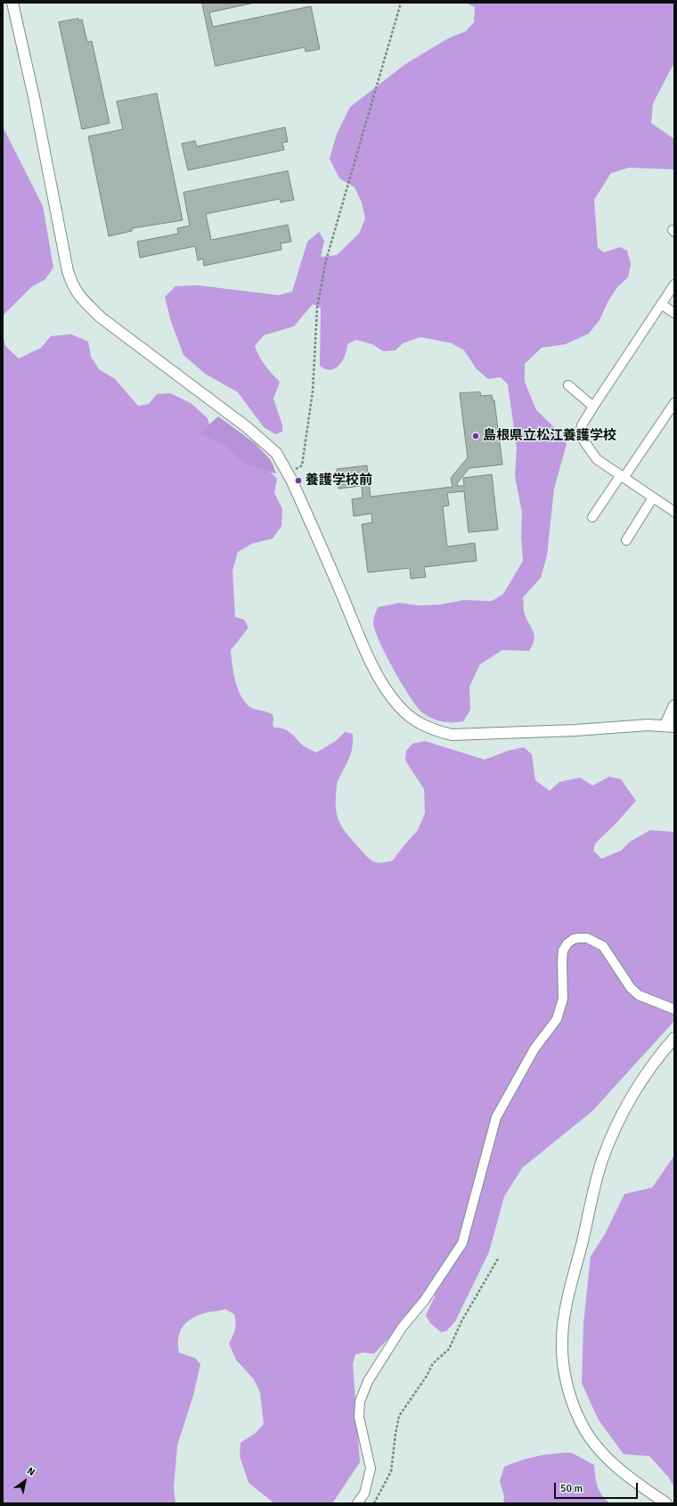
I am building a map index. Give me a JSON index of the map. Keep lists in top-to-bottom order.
{
  "places": ["島根県立松江養護学校", "養護学校前"],
  "scale_bar": "50 m",
  "north": "top right"
}
